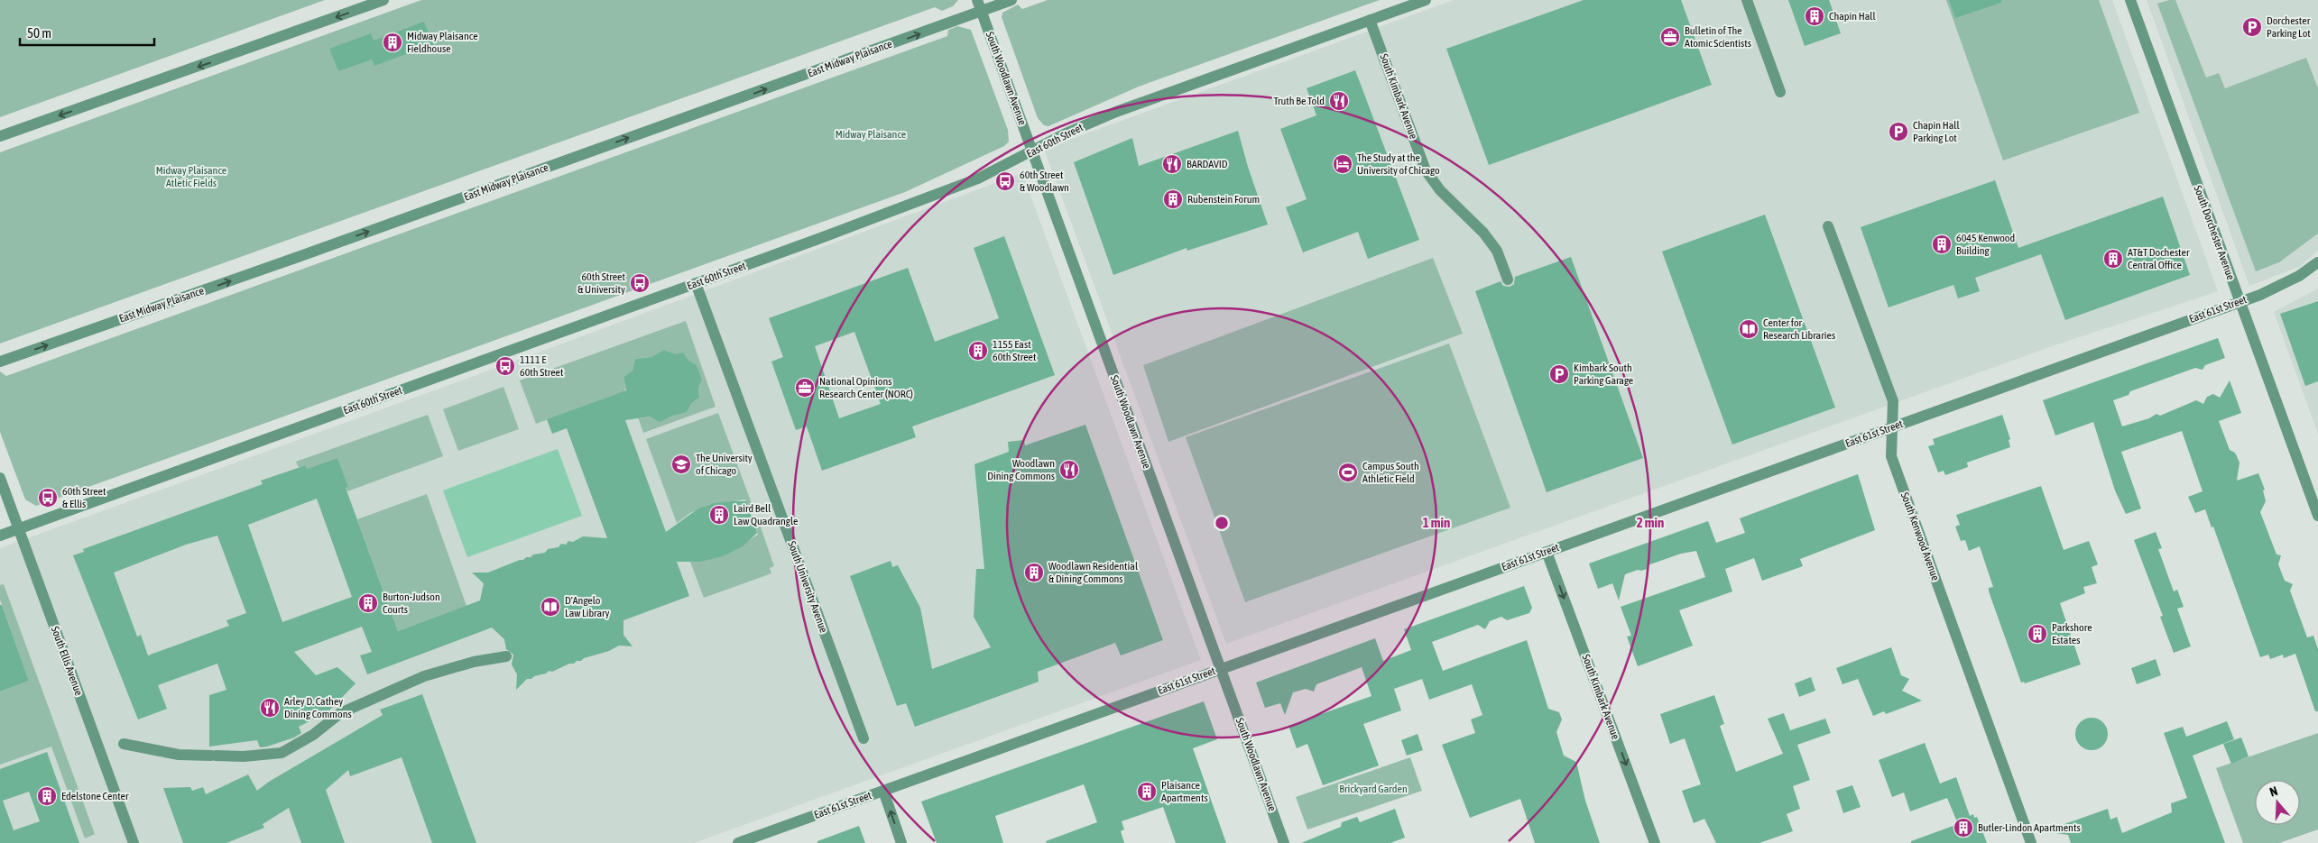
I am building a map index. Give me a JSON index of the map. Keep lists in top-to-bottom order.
{
  "streets": {
    "street": [
      "East Midway Plaisance",
      "South Woodlawn Avenue",
      "South Kimbark Avenue",
      "East 60th Street",
      "South Dorchester Avenue",
      "East 61st Street",
      "South Kenwood Avenue",
      "South University Avenue",
      "South Ellis Avenue"
    ]
  },
  "crossings": [
    ["East Midway Plaisance", "South Woodlawn Avenue"],
    ["South Woodlawn Avenue", "East 60th Street"],
    ["South Woodlawn Avenue", "East 61st Street"],
    ["South Kimbark Avenue", "East 60th Street"],
    ["South Kimbark Avenue", "East 61st Street"],
    ["East 60th Street", "South University Avenue"],
    ["East 60th Street", "South Ellis Avenue"],
    ["South Dorchester Avenue", "East 61st Street"],
    ["East 61st Street", "South Kenwood Avenue"]
  ],
  "one_way": ["East Midway Plaisance", "South Kimbark Avenue"],
  "parks": ["Midway Plaisance", "Midway Plaisance Atletic Fields", "Brickyard Garden"],
  "places": {
    "building": [
      "Chapin Hall",
      "Midway Plaisance Fieldhouse",
      "Rubenstein Forum",
      "6045 Kenwood Building",
      "AT&T Dochester Central Office",
      "1155 East 60th Street",
      "Laird Bell Law Quadrangle",
      "Woodlawn Residential & Dining Commons",
      "Burton-Judson Courts",
      "Parkshore Estates",
      "Plaisance Apartments",
      "Edelstone Center",
      "Butler-Lindon Apartments"
    ],
    "parking": ["Dorchester Parking Lot", "Chapin Hall Parking Lot", "Kimbark South Parking Garage"],
    "office": ["Bulletin of The Atomic Scientists", "National Opinions Research Center (NORC)"],
    "restaurant": [
      "Truth Be Told",
      "BARDAVID",
      "Woodlawn Dining Commons",
      "Arley D. Cathey Dining Commons"
    ],
    "hotel": ["The Study at the University of Chicago"],
    "bus stop": [
      "60th Street & Woodlawn",
      "60th Street & University",
      "1111 E 60th Street",
      "60th Street & Ellis"
    ],
    "library": ["Center for Research Libraries", "D'Angelo Law Library"],
    "school or university": ["The University of Chicago"],
    "sports": ["Campus South Athletic Field"]
  },
  "scale_bar": "50 m",
  "north": "top",
  "rings": ["1 min", "2 min"]
}
